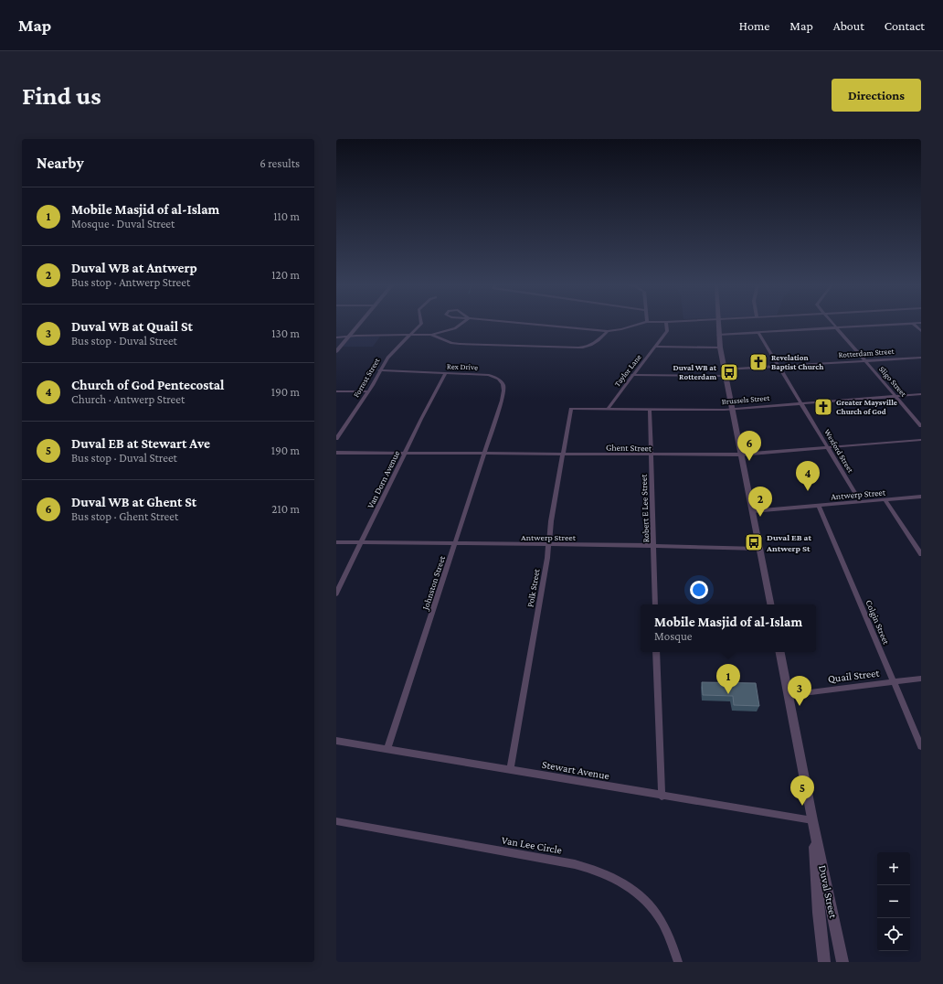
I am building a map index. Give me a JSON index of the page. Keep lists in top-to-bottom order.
{
  "streets": {
    "street": [
      "Rotterdam Street",
      "Rex Drive",
      "Taylor Lane",
      "Forrest Street",
      "Sligo Street",
      "Brussels Street",
      "Ghent Street",
      "Wexford Street",
      "Van Dorn Avenue",
      "Antwerp Street",
      "Robert E Lee Street",
      "Johnston Street",
      "Polk Street",
      "Colgin Street",
      "Quail Street",
      "Stewart Avenue",
      "Van Lee Circle",
      "Duval Street"
    ]
  },
  "crossings": [
    ["Rotterdam Street", "Taylor Lane"],
    ["Rotterdam Street", "Sligo Street"],
    ["Rotterdam Street", "Wexford Street"],
    ["Rex Drive", "Forrest Street"],
    ["Rex Drive", "Van Dorn Avenue"],
    ["Rex Drive", "Johnston Street"],
    ["Taylor Lane", "Brussels Street"],
    ["Sligo Street", "Brussels Street"],
    ["Brussels Street", "Wexford Street"],
    ["Brussels Street", "Robert E Lee Street"],
    ["Brussels Street", "Polk Street"],
    ["Ghent Street", "Wexford Street"],
    ["Ghent Street", "Van Dorn Avenue"],
    ["Ghent Street", "Robert E Lee Street"],
    ["Ghent Street", "Johnston Street"],
    ["Ghent Street", "Polk Street"],
    ["Wexford Street", "Antwerp Street"],
    ["Van Dorn Avenue", "Antwerp Street"],
    ["Antwerp Street", "Robert E Lee Street"],
    ["Antwerp Street", "Johnston Street"],
    ["Antwerp Street", "Polk Street"],
    ["Antwerp Street", "Colgin Street"],
    ["Johnston Street", "Stewart Avenue"],
    ["Polk Street", "Stewart Avenue"],
    ["Colgin Street", "Quail Street"],
    ["Quail Street", "Duval Street"],
    ["Stewart Avenue", "Duval Street"]
  ],
  "places": {
    "church": ["Revelation Baptist Church", "Greater Maysville Church of God"],
    "bus stop": ["Duval WB at Rotterdam", "Duval EB at Antwerp St"]
  },
  "page": {
    "header": "Map",
    "nav": [
      "Home",
      "Map",
      "About",
      "Contact"
    ],
    "buttons": "Directions",
    "title": "Find us",
    "heading": ["Nearby", "6 results"],
    "list": [
      {
        "mark": "1",
        "name": "Mobile Masjid of al-Islam",
        "note": "Mosque · Duval Street",
        "value": "110 m"
      },
      {
        "mark": "2",
        "name": "Duval WB at Antwerp",
        "note": "Bus stop · Antwerp Street",
        "value": "120 m"
      },
      {
        "mark": "3",
        "name": "Duval WB at Quail St",
        "note": "Bus stop · Duval Street",
        "value": "130 m"
      },
      {
        "mark": "4",
        "name": "Church of God Pentecostal",
        "note": "Church · Antwerp Street",
        "value": "190 m"
      },
      {
        "mark": "5",
        "name": "Duval EB at Stewart Ave",
        "note": "Bus stop · Duval Street",
        "value": "190 m"
      },
      {
        "mark": "6",
        "name": "Duval WB at Ghent St",
        "note": "Bus stop · Ghent Street",
        "value": "210 m"
      }
    ],
    "pins": [
      "6",
      "4",
      "2",
      "1",
      "3",
      "5"
    ],
    "popup": ["Mobile Masjid of al-Islam", "Mosque"],
    "map_buttons": ["+", "−"]
  }
}
